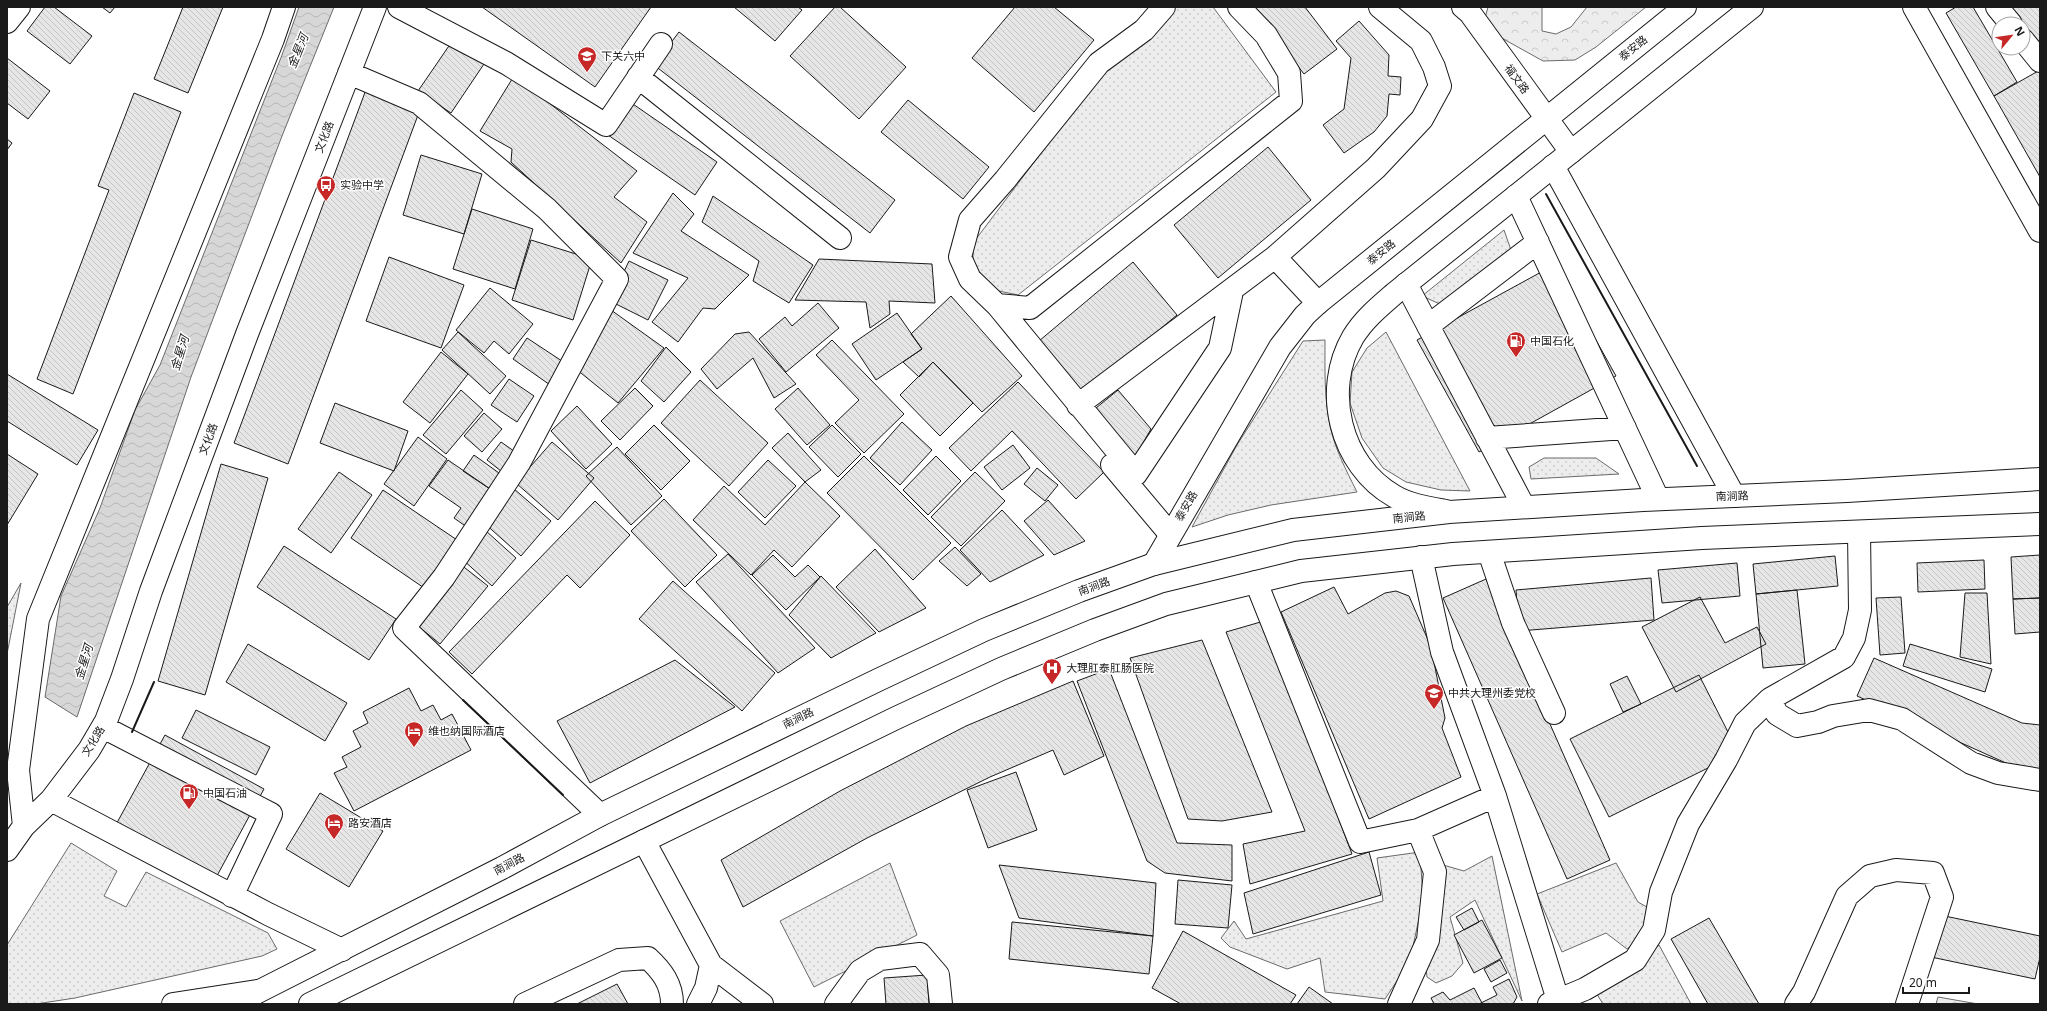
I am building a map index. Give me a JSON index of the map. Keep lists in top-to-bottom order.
{
  "streets": {
    "main road": [
      "泰安路",
      "福文路",
      "文化路",
      "南涧路"
    ]
  },
  "crossings": [
    ["泰安路", "福文路"],
    ["泰安路", "南涧路"]
  ],
  "water": ["金星河"],
  "places": {
    "school or university": ["下关六中", "中共大理州委党校"],
    "bus stop": ["实验中学"],
    "fuel station": ["中国石化", "中国石油"],
    "hospital": ["大理肛泰肛肠医院"],
    "hotel": ["维也纳国际酒店", "路安酒店"]
  },
  "scale_bar": "20 m",
  "north": "top right"
}
